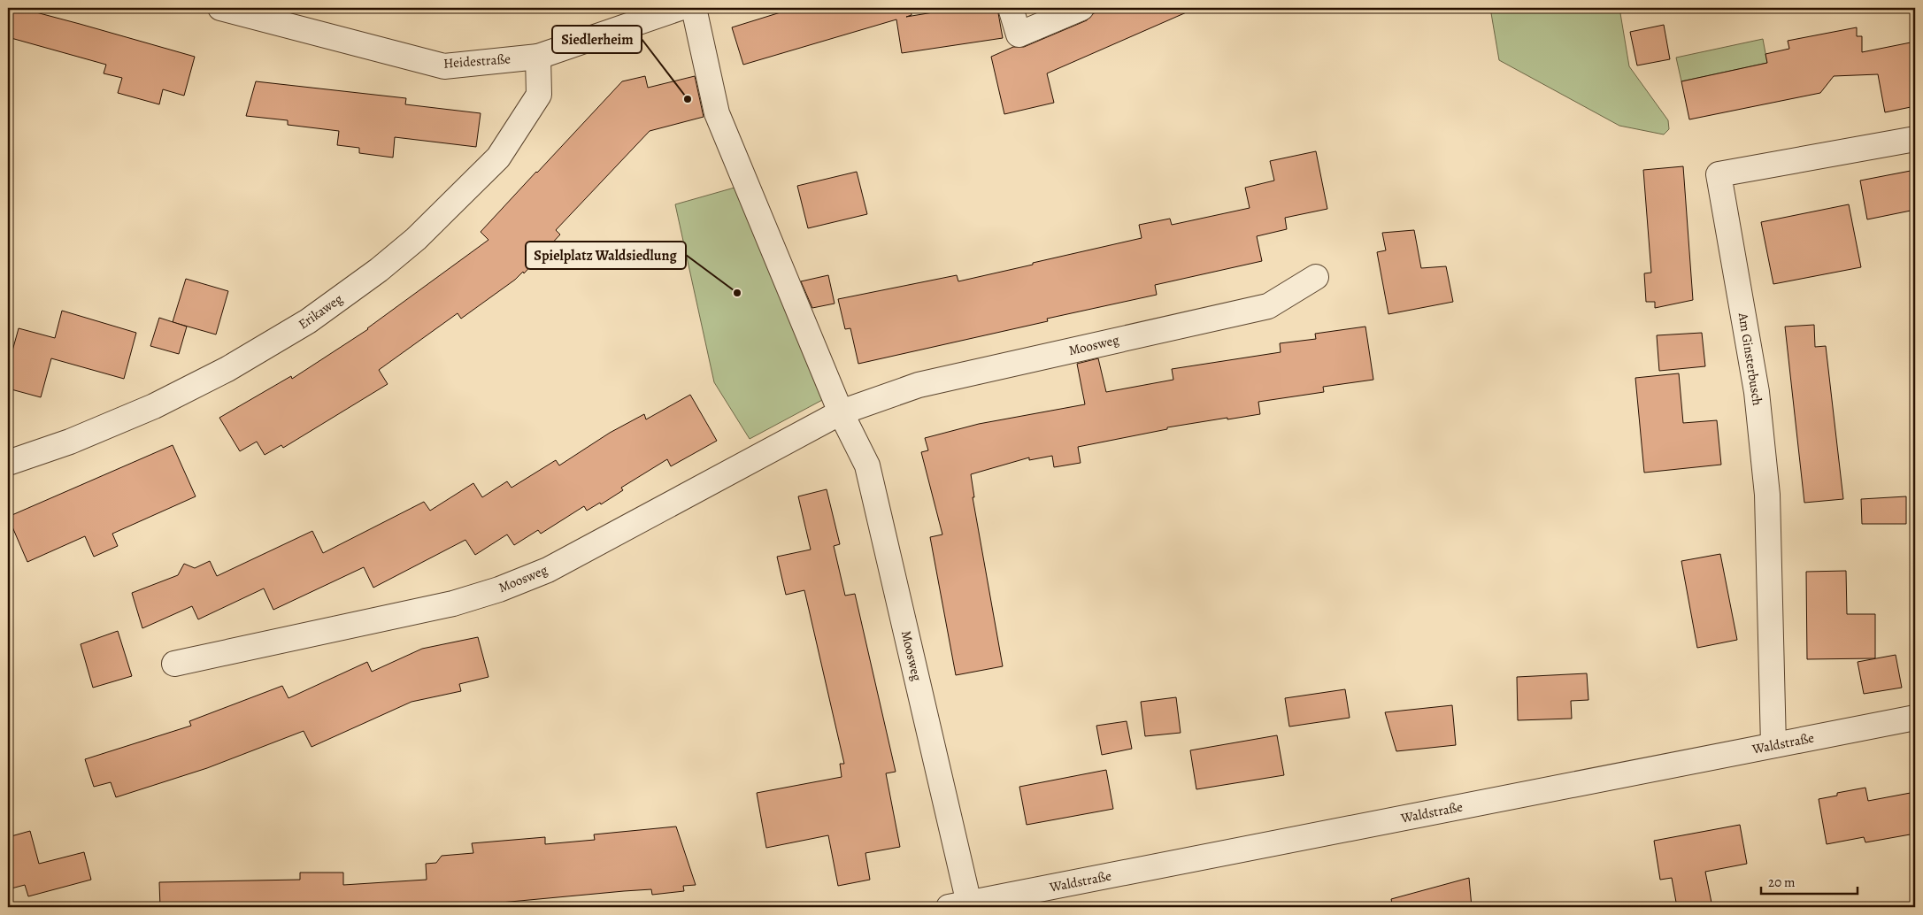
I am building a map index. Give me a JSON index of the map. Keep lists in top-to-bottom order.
{
  "streets": {
    "street": [
      "Heidestraße",
      "Erikaweg",
      "Moosweg",
      "Am Ginsterbusch",
      "Waldstraße"
    ]
  },
  "crossings": [
    ["Heidestraße", "Erikaweg"],
    ["Moosweg", "Waldstraße"],
    ["Am Ginsterbusch", "Waldstraße"]
  ],
  "places": ["Siedlerheim", "Spielplatz Waldsiedlung"],
  "scale_bar": "20 m"
}
